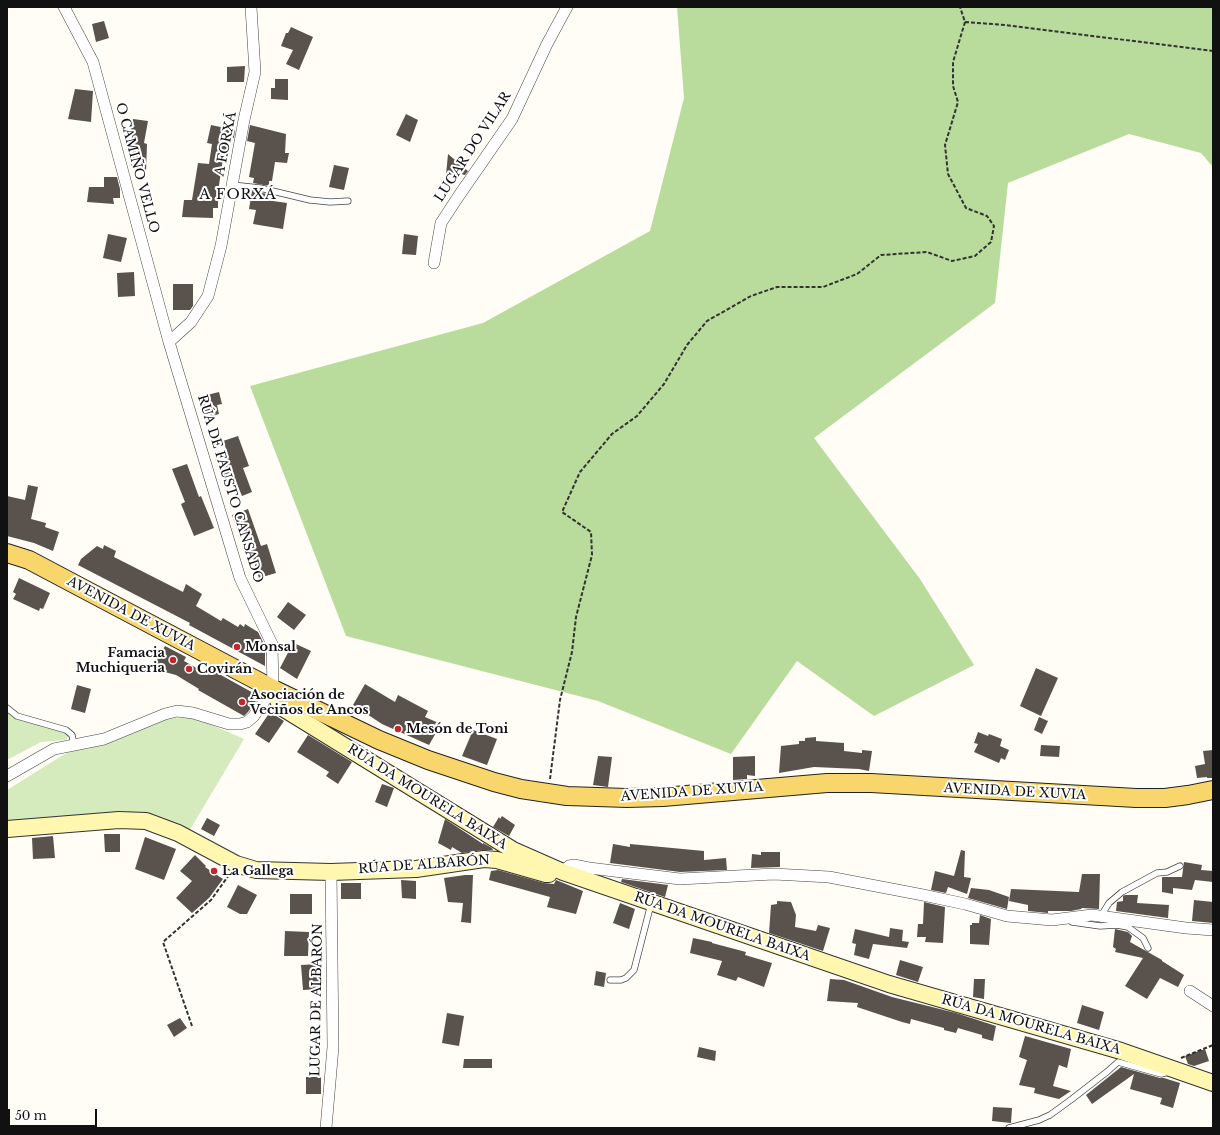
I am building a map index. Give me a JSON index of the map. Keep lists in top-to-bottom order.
{
  "streets": {
    "main road": ["AVENIDA DE XUVIA"],
    "street": [
      "A FORXÁ",
      "LUGAR DO VILAR",
      "O CAMIÑO VELLO",
      "RÚA DE FAUSTO CANSADO",
      "RÚA DA MOURELA BAIXA",
      "RÚA DE ALBARÓN",
      "LUGAR DE ALBARÓN"
    ]
  },
  "crossings": [
    ["A FORXÁ", "O CAMIÑO VELLO"],
    ["A FORXÁ", "RÚA DE FAUSTO CANSADO"],
    ["O CAMIÑO VELLO", "RÚA DE FAUSTO CANSADO"],
    ["RÚA DE FAUSTO CANSADO", "AVENIDA DE XUVIA"],
    ["RÚA DE FAUSTO CANSADO", "RÚA DA MOURELA BAIXA"],
    ["AVENIDA DE XUVIA", "RÚA DA MOURELA BAIXA"],
    ["RÚA DA MOURELA BAIXA", "RÚA DE ALBARÓN"],
    ["RÚA DE ALBARÓN", "LUGAR DE ALBARÓN"]
  ],
  "districts": ["A FORXÁ"],
  "places": [
    "Monsal",
    "Famacia Muchiqueria",
    "Covirán",
    "Asociación de Veciños de Ancos",
    "Mesón de Toni",
    "La Gallega"
  ],
  "scale_bar": "50 m"
}
